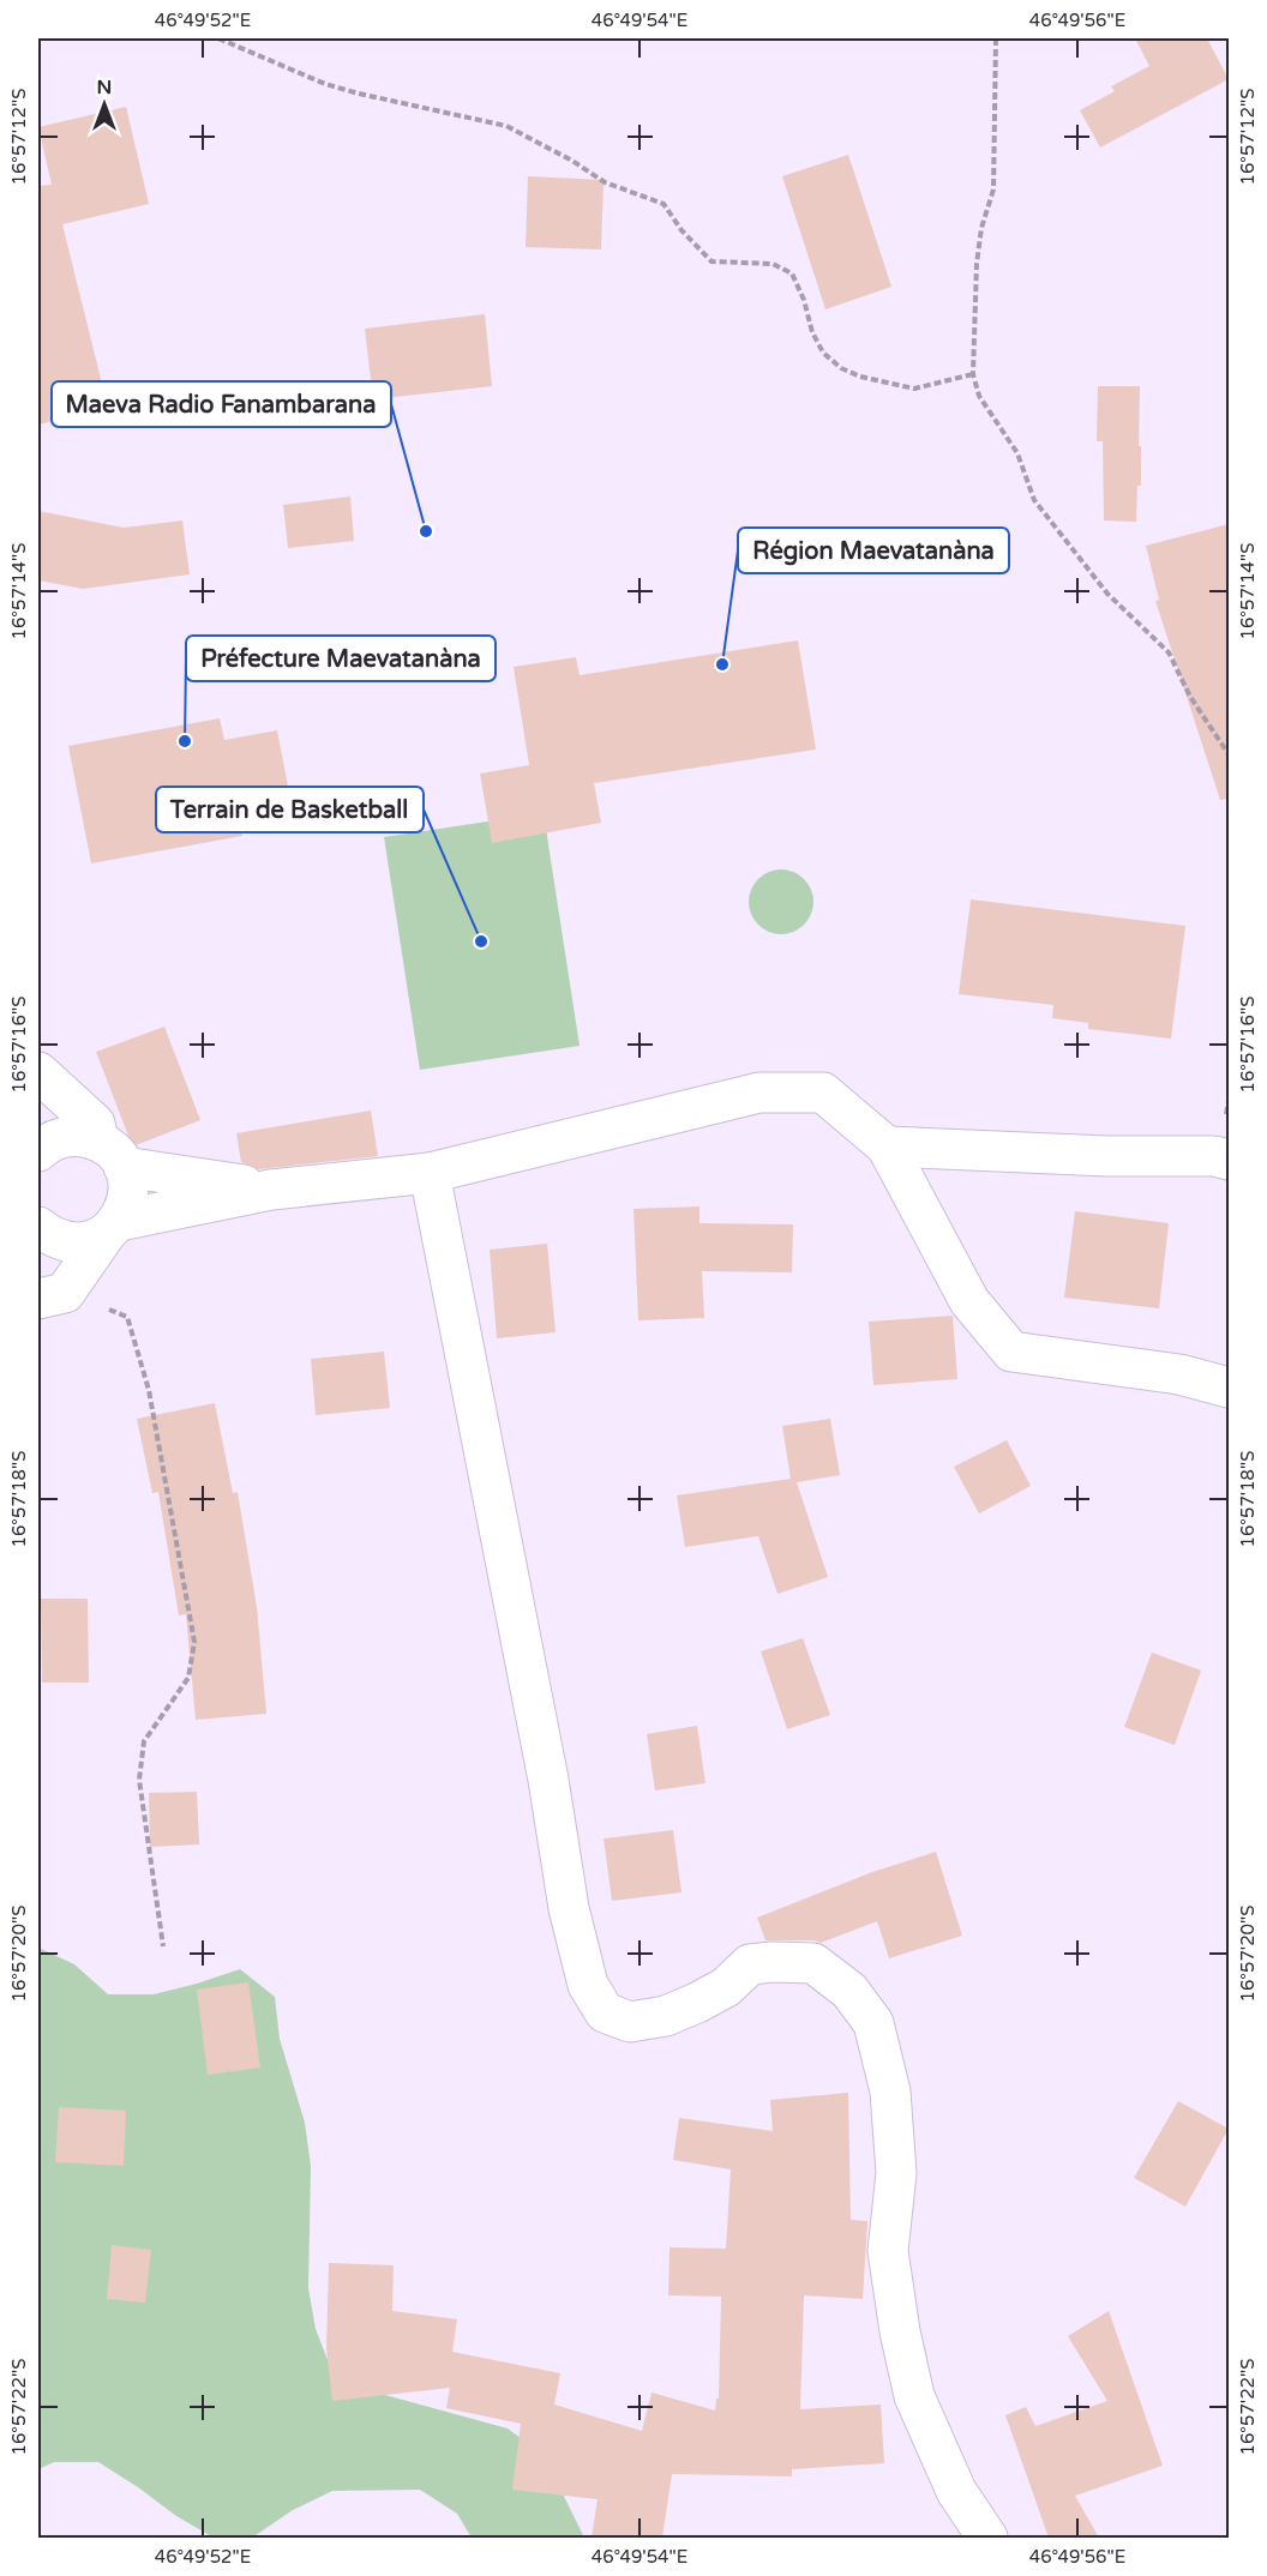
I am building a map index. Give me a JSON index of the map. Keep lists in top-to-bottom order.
{
  "places": [
    "Maeva Radio Fanambarana",
    "Région Maevatanàna",
    "Préfecture Maevatanàna",
    "Terrain de Basketball"
  ],
  "north": "top",
  "coordinates": [
    "46°49'52\"E",
    "46°49'54\"E",
    "46°49'56\"E",
    "16°57'12\"S",
    "16°57'14\"S",
    "16°57'16\"S",
    "16°57'18\"S",
    "16°57'20\"S",
    "16°57'22\"S"
  ]
}
